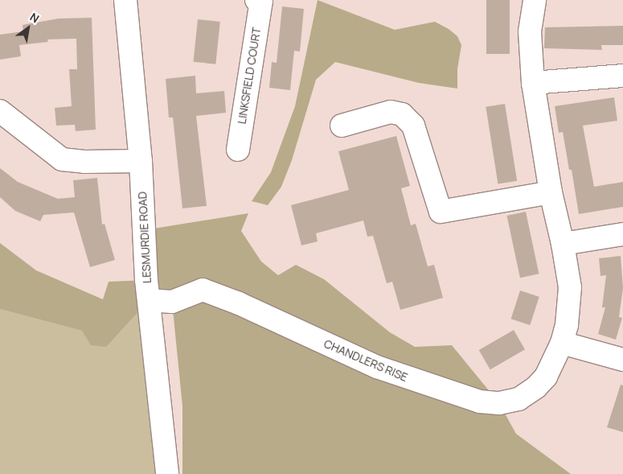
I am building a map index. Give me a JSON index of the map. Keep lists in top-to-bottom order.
{
  "streets": {
    "street": ["LINKSFIELD COURT", "LESMURDIE ROAD", "CHANDLERS RISE"]
  },
  "crossings": [
    ["LESMURDIE ROAD", "CHANDLERS RISE"]
  ],
  "north": "top right"
}
